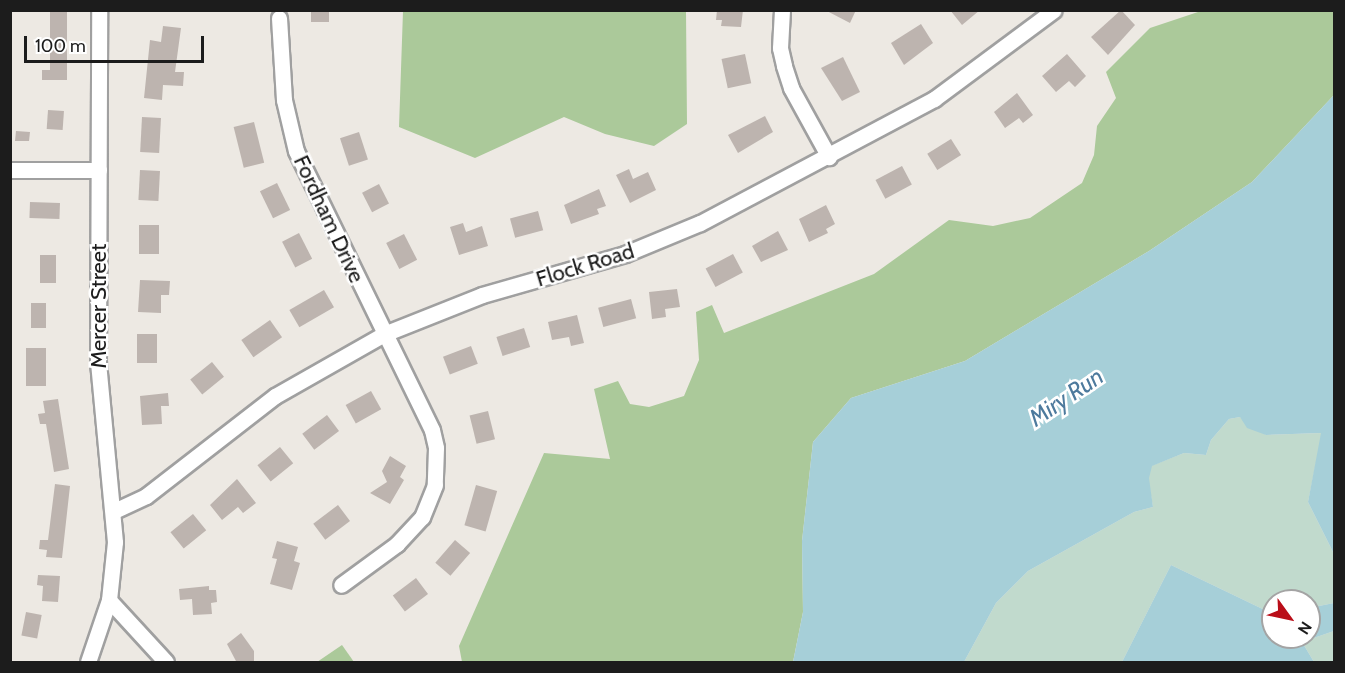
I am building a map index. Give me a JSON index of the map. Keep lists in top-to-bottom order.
{
  "streets": {
    "street": ["Fordham Drive", "Flock Road", "Mercer Street"]
  },
  "crossings": [
    ["Fordham Drive", "Flock Road"],
    ["Flock Road", "Mercer Street"]
  ],
  "water": ["Miry Run"],
  "scale_bar": "100 m",
  "north": "bottom right"
}
